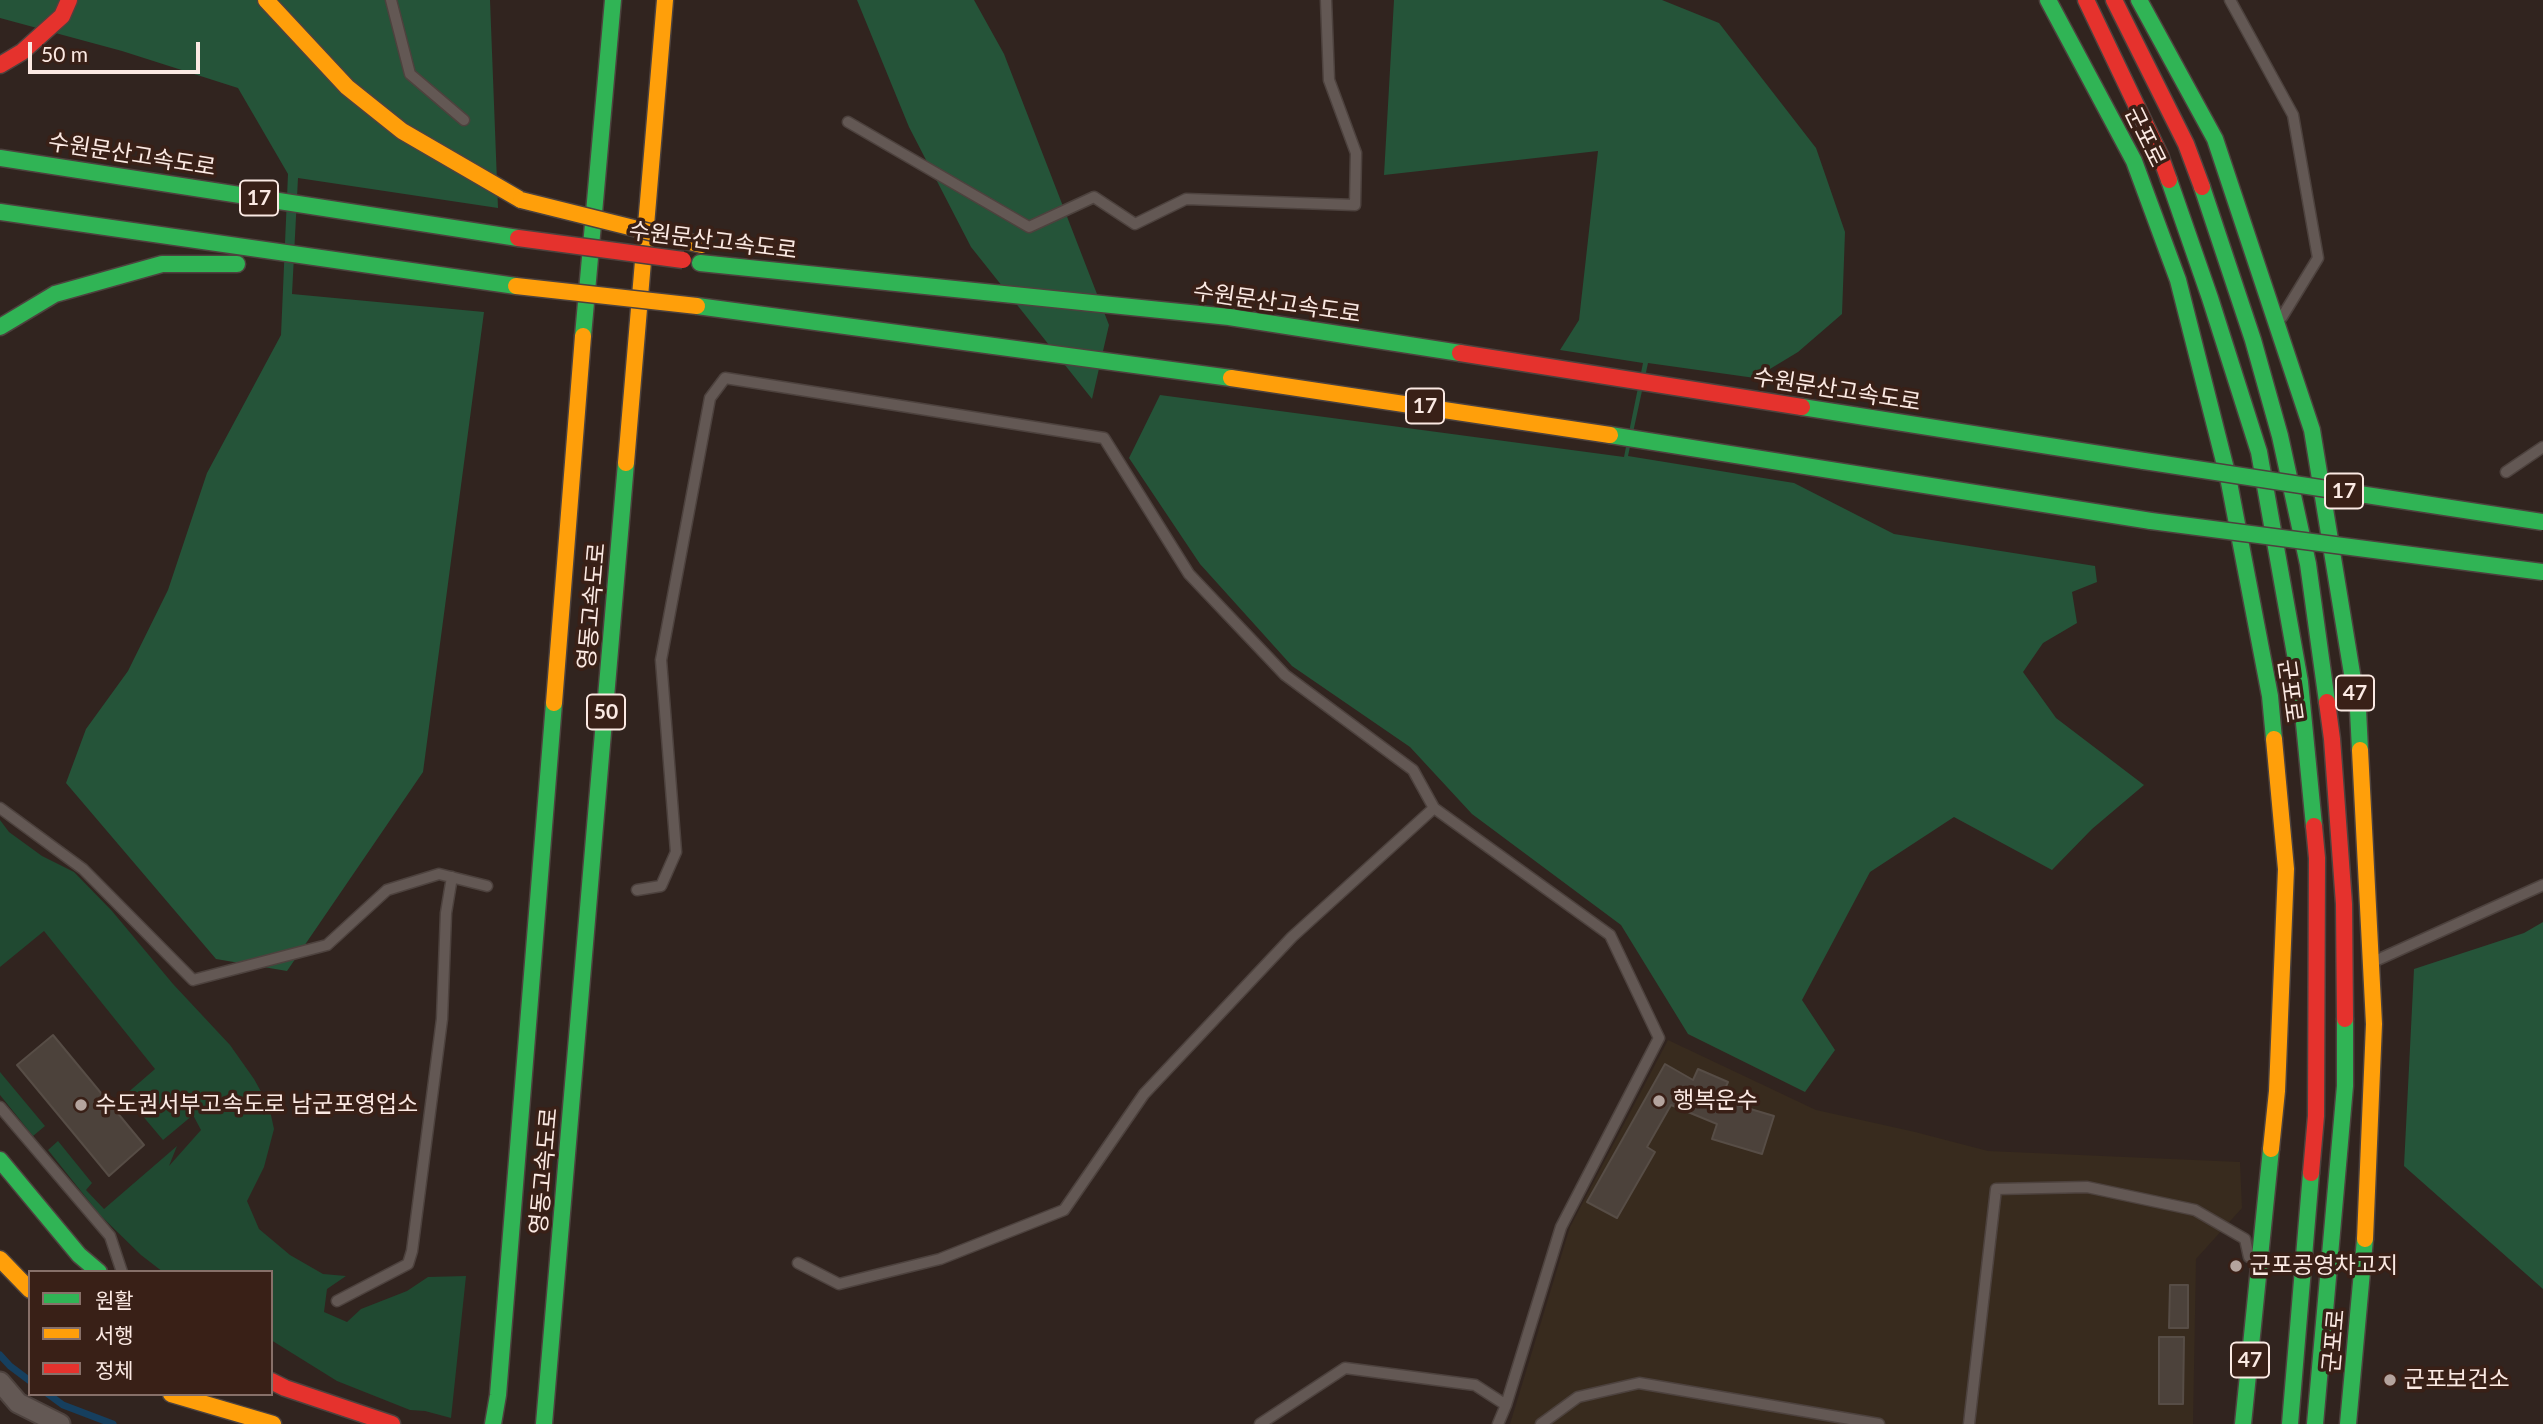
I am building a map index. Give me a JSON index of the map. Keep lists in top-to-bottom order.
{
  "streets": {
    "main road": [
      "군포로",
      "수원문산고속도로",
      "17",
      "영동고속도로",
      "47",
      "50"
    ]
  },
  "places": [
    "행복운수",
    "수도권서부고속도로 남군포영업소",
    "군포공영차고지",
    "군포보건소"
  ],
  "legend": ["원활", "서행", "정체"],
  "scale_bar": "50 m"
}
